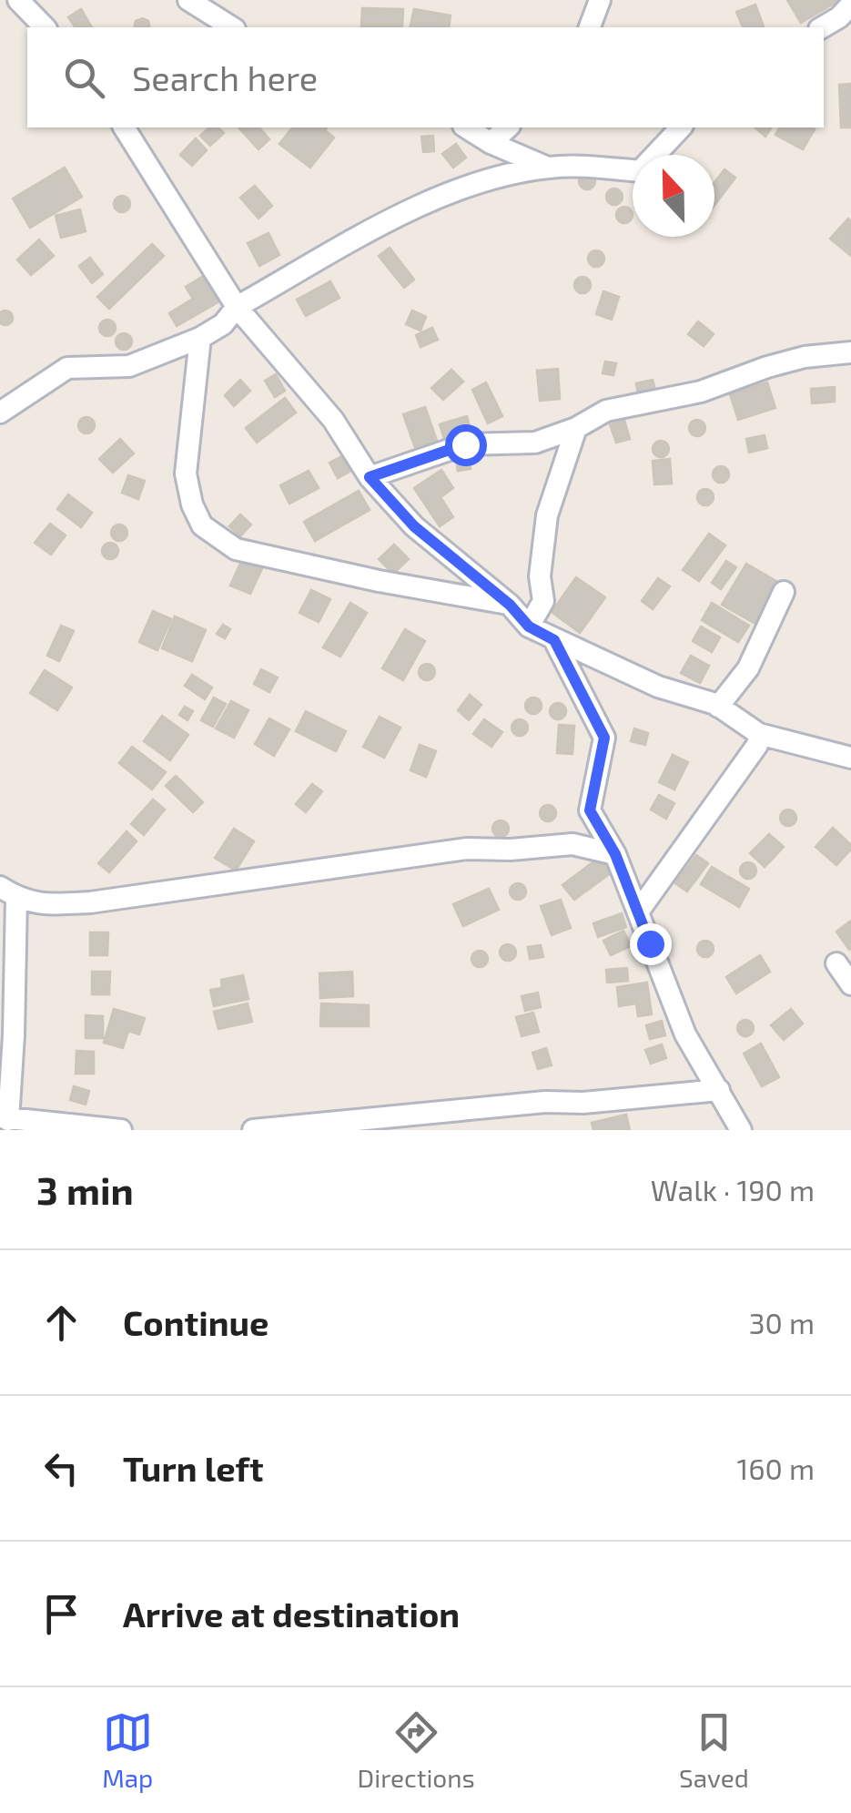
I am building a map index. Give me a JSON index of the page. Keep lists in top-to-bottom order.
{
  "north": "top",
  "page": {
    "search": "Search here",
    "heading": ["3 min", "Walk · 190 m"],
    "list": [
      ["Continue", "30 m"],
      ["Turn left", "160 m"],
      "Arrive at destination"
    ],
    "nav": ["Map", "Directions", "Saved"]
  }
}
